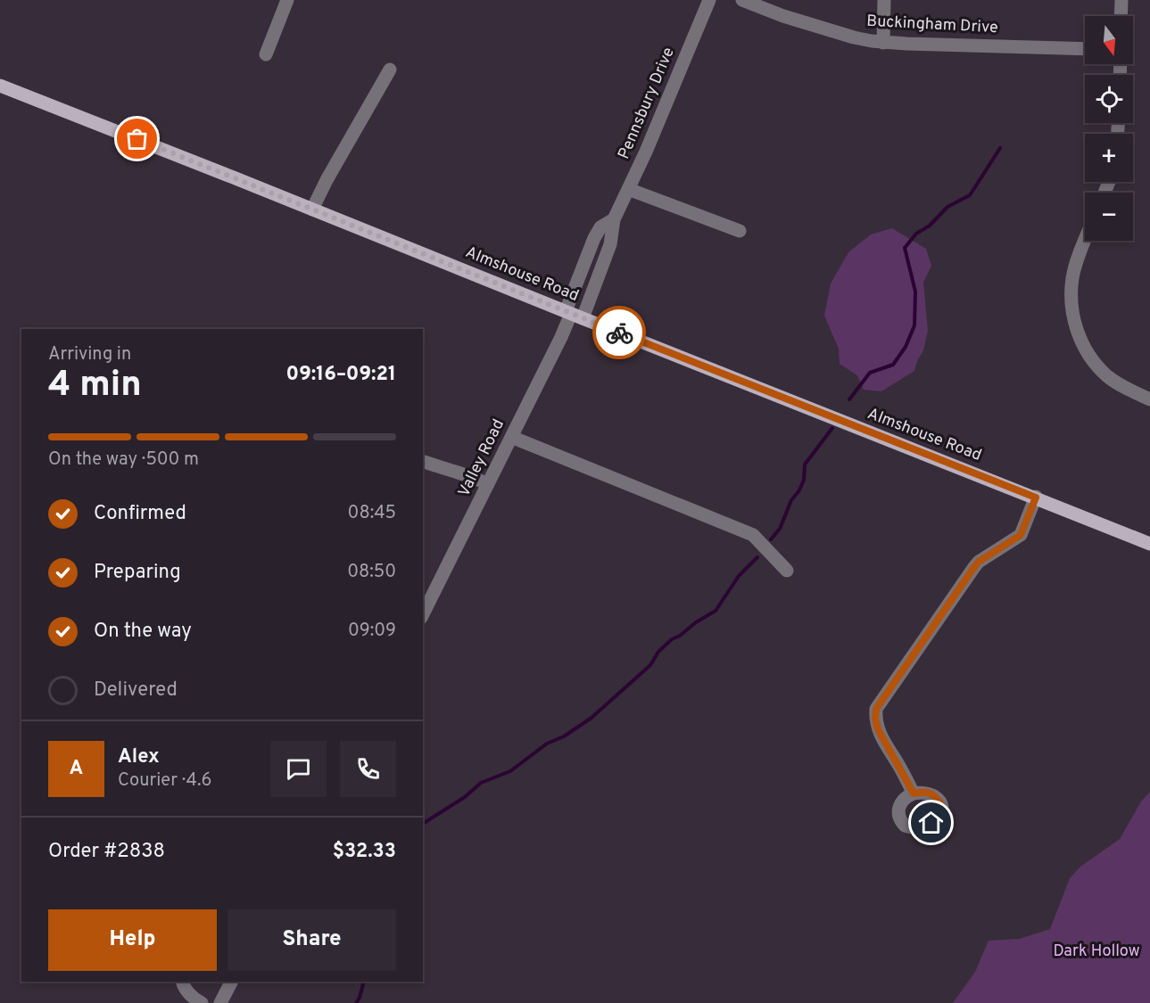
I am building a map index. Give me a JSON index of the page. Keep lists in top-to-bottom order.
{
  "streets": {
    "main road": ["Almshouse Road"],
    "street": ["Buckingham Drive", "Pennsbury Drive", "Valley Road"]
  },
  "crossings": [
    ["Pennsbury Drive", "Almshouse Road"],
    ["Pennsbury Drive", "Valley Road"],
    ["Almshouse Road", "Valley Road"]
  ],
  "parks": ["Dark Hollow"],
  "north": "bottom",
  "page": {
    "map_buttons": ["+", "−"],
    "heading": ["4 min", "Arriving in", "09:16–09:21"],
    "panel": [
      "Alex",
      "Courier · 4.6",
      "Order #2838",
      "$32.33"
    ],
    "bar": "On the way · 500 m",
    "list": [
      ["Confirmed", "08:45"],
      ["Preparing", "08:50"],
      ["On the way", "09:09"],
      "Delivered"
    ],
    "round": "A",
    "buttons": ["Help", "Share"]
  }
}
